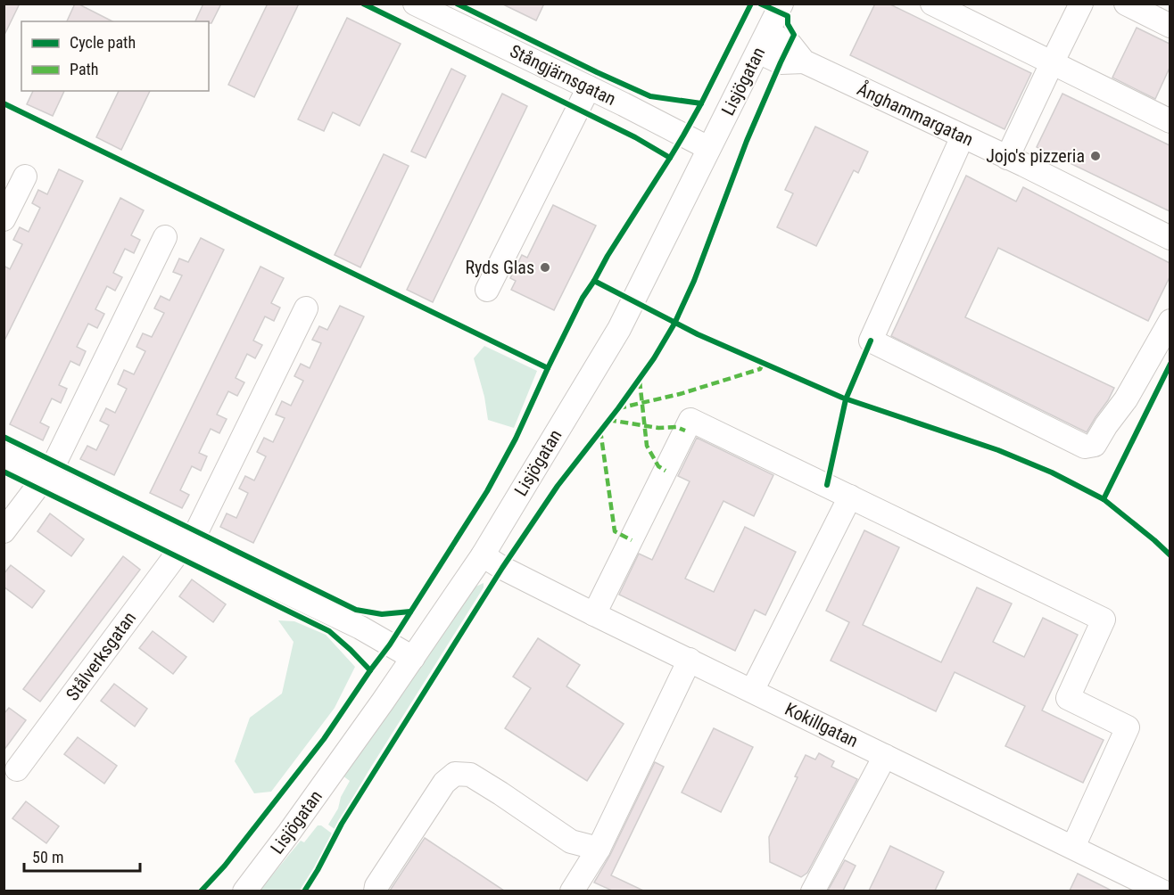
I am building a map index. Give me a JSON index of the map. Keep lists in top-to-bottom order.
{
  "streets": {
    "street": [
      "Stångjärnsgatan",
      "Lisjögatan",
      "Ånghammargatan",
      "Stålverksgatan",
      "Kokillgatan"
    ]
  },
  "crossings": [
    ["Stångjärnsgatan", "Lisjögatan"],
    ["Lisjögatan", "Ånghammargatan"],
    ["Lisjögatan", "Kokillgatan"]
  ],
  "places": ["Jojo's pizzeria", "Ryds Glas"],
  "legend": ["Cycle path", "Path"],
  "scale_bar": "50 m"
}
